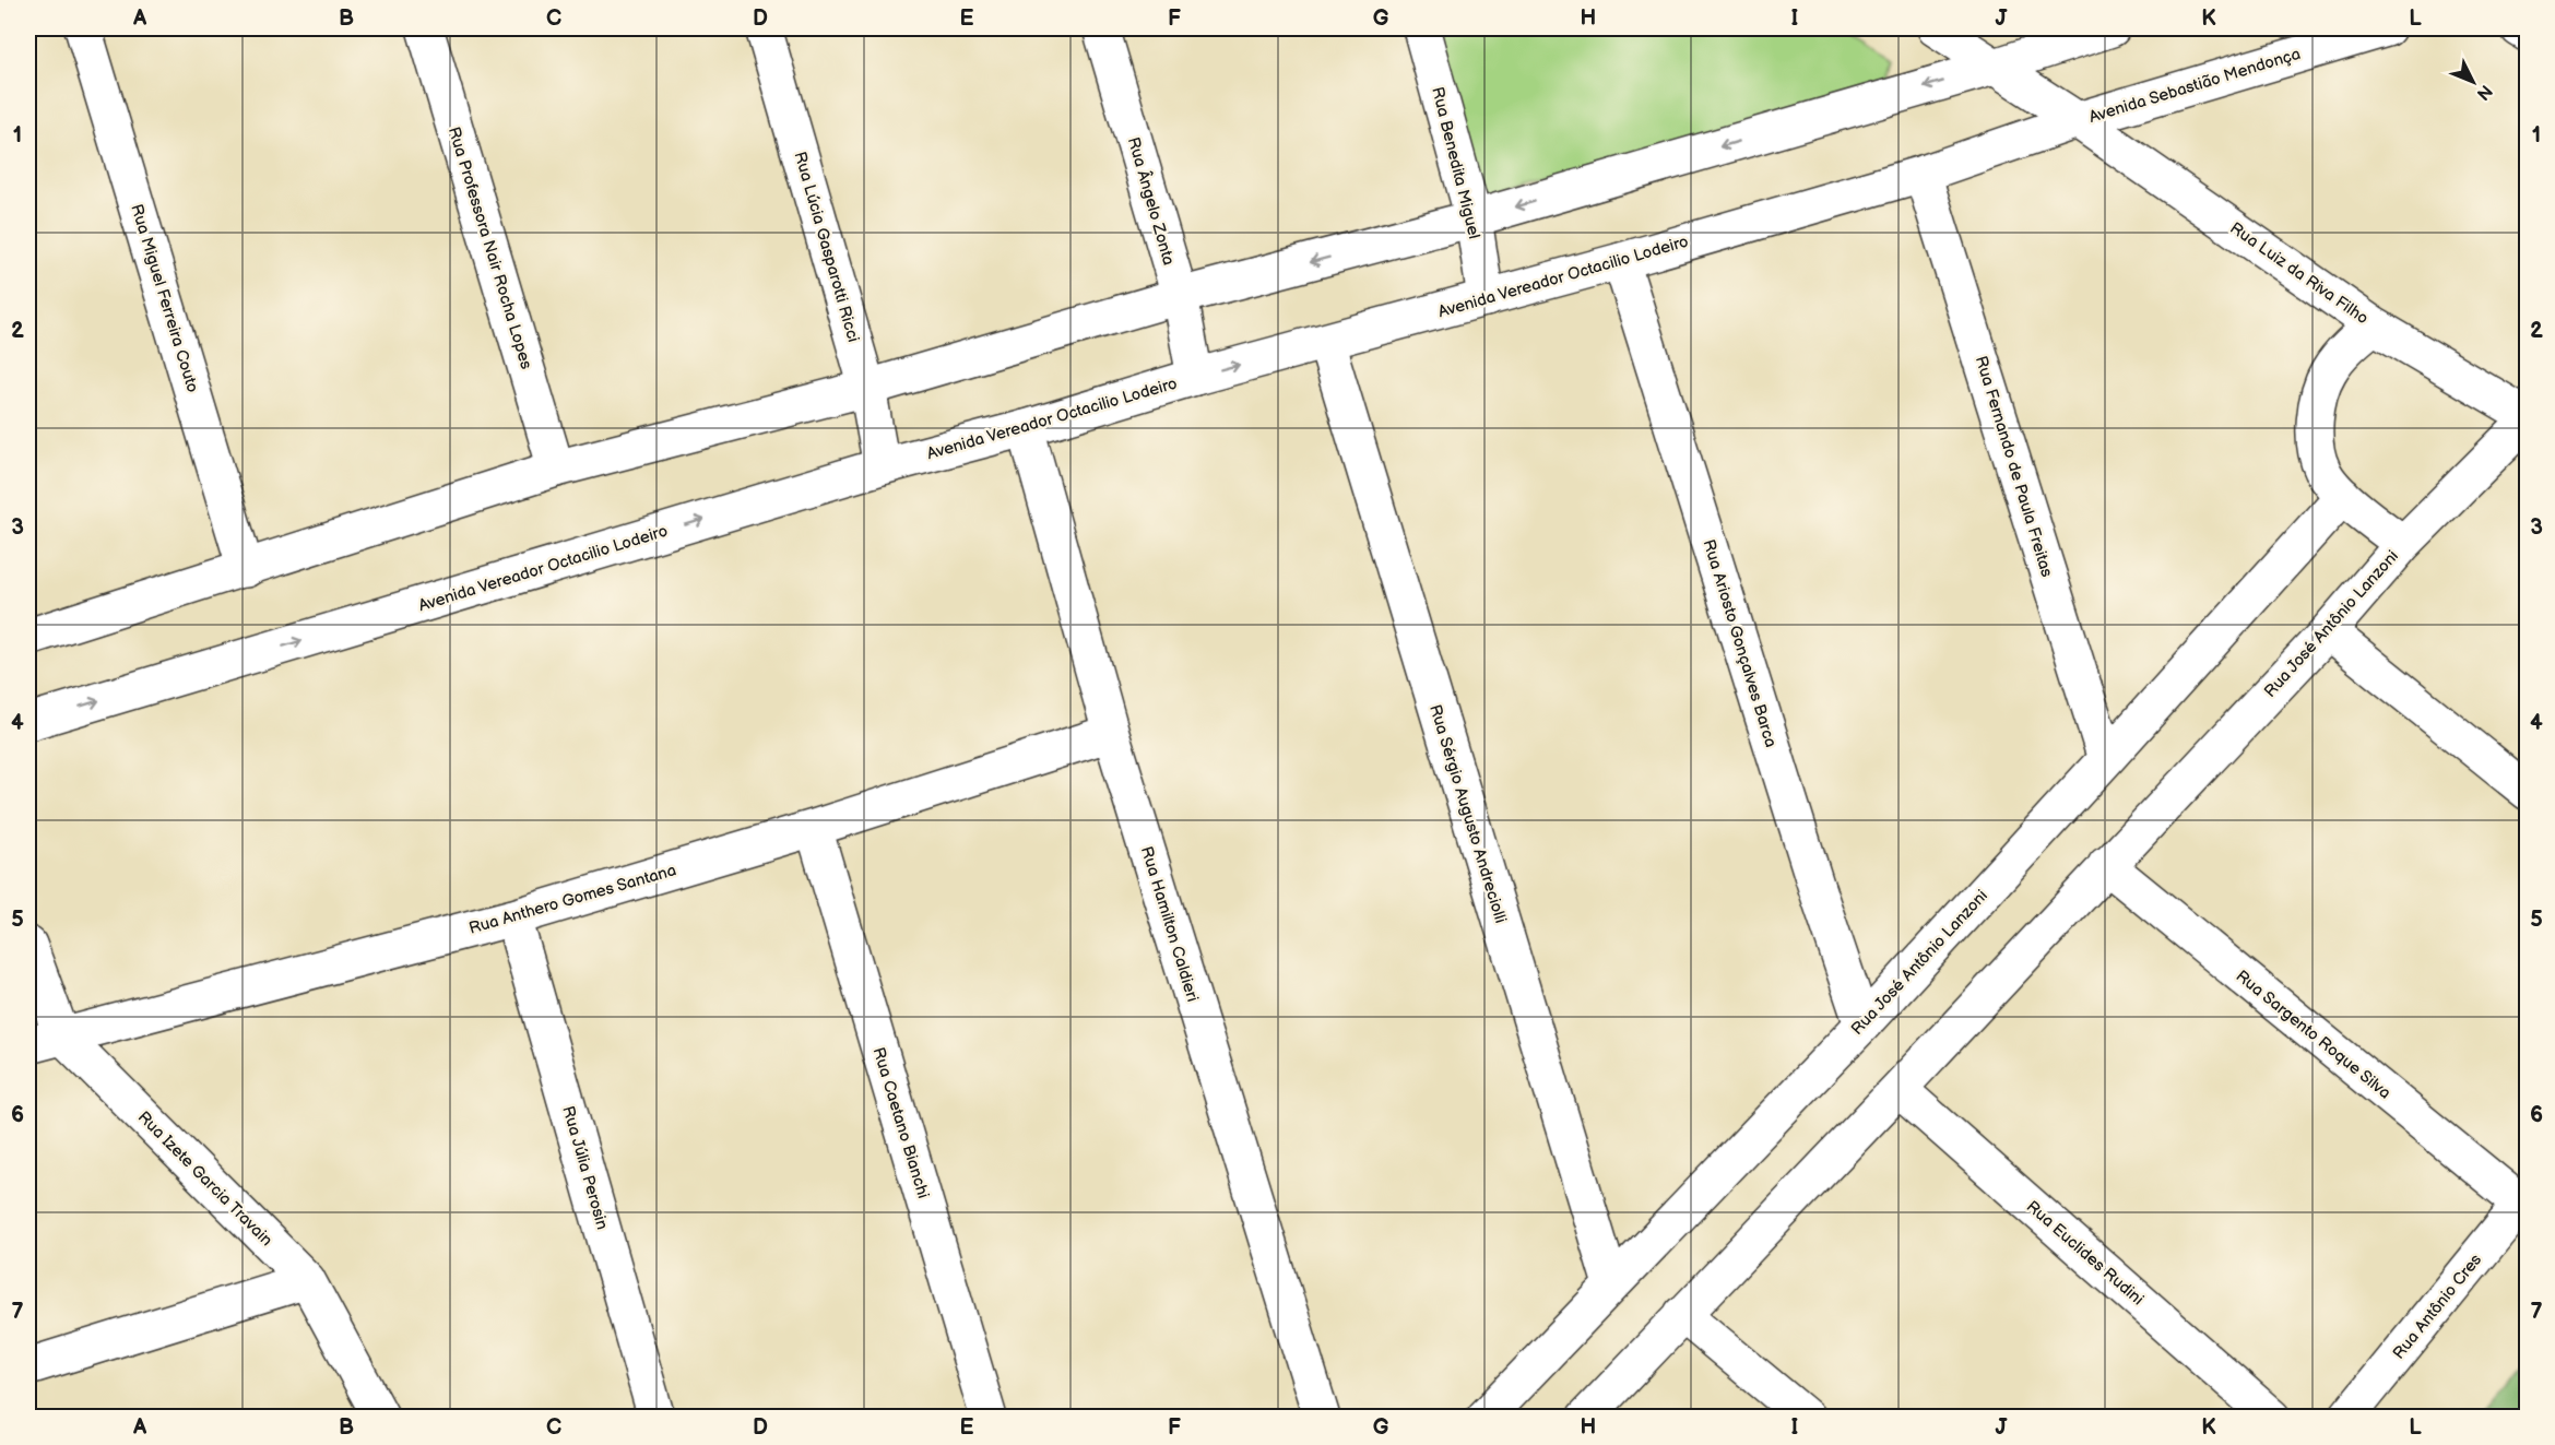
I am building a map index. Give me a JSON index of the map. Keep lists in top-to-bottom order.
{
  "streets": {
    "street": [
      "Avenida Sebastião Mendonça",
      "Rua Benedita Miguel",
      "Rua Ângelo Zonta",
      "Rua Lúcia Gasparotti Ricci",
      "Rua Professora Nair Rocha Lopes",
      "Rua Luiz da Riva Filho",
      "Avenida Vereador Octacilio Lodeiro",
      "Rua Miguel Ferreira Couto",
      "Rua Fernando de Paula Freitas",
      "Rua José Antônio Lanzoni",
      "Rua Ariosto Gonçalves Barca",
      "Rua Sérgio Augusto Andreciolli",
      "Rua Anthero Gomes Santana",
      "Rua Hamilton Caldieri",
      "Rua Sargento Roque Silva",
      "Rua Caetano Bianchi",
      "Rua Júlia Perosin",
      "Rua Izete Garcia Travain",
      "Rua Euclides Rudini",
      "Rua Antônio Cres"
    ]
  },
  "crossings": [
    ["Avenida Sebastião Mendonça", "Rua Luiz da Riva Filho"],
    ["Avenida Sebastião Mendonça", "Avenida Vereador Octacilio Lodeiro"],
    ["Rua Benedita Miguel", "Avenida Vereador Octacilio Lodeiro"],
    ["Rua Ângelo Zonta", "Avenida Vereador Octacilio Lodeiro"],
    ["Rua Lúcia Gasparotti Ricci", "Avenida Vereador Octacilio Lodeiro"],
    ["Rua Luiz da Riva Filho", "Avenida Vereador Octacilio Lodeiro"],
    ["Rua Luiz da Riva Filho", "Rua José Antônio Lanzoni"],
    ["Avenida Vereador Octacilio Lodeiro", "Rua Fernando de Paula Freitas"],
    ["Avenida Vereador Octacilio Lodeiro", "Rua Ariosto Gonçalves Barca"],
    ["Avenida Vereador Octacilio Lodeiro", "Rua Sérgio Augusto Andreciolli"],
    ["Avenida Vereador Octacilio Lodeiro", "Rua Hamilton Caldieri"],
    ["Rua Fernando de Paula Freitas", "Rua José Antônio Lanzoni"],
    ["Rua José Antônio Lanzoni", "Rua Ariosto Gonçalves Barca"],
    ["Rua José Antônio Lanzoni", "Rua Sérgio Augusto Andreciolli"],
    ["Rua José Antônio Lanzoni", "Rua Sargento Roque Silva"],
    ["Rua José Antônio Lanzoni", "Rua Euclides Rudini"],
    ["Rua Anthero Gomes Santana", "Rua Hamilton Caldieri"],
    ["Rua Anthero Gomes Santana", "Rua Caetano Bianchi"],
    ["Rua Anthero Gomes Santana", "Rua Júlia Perosin"],
    ["Rua Anthero Gomes Santana", "Rua Izete Garcia Travain"],
    ["Rua Sargento Roque Silva", "Rua Antônio Cres"]
  ],
  "north": "bottom right",
  "grid": {
    "columns": [
      "A",
      "B",
      "C",
      "D",
      "E",
      "F",
      "G",
      "H",
      "I",
      "J",
      "K",
      "L"
    ],
    "rows": [
      "1",
      "2",
      "3",
      "4",
      "5",
      "6",
      "7"
    ]
  }
}
